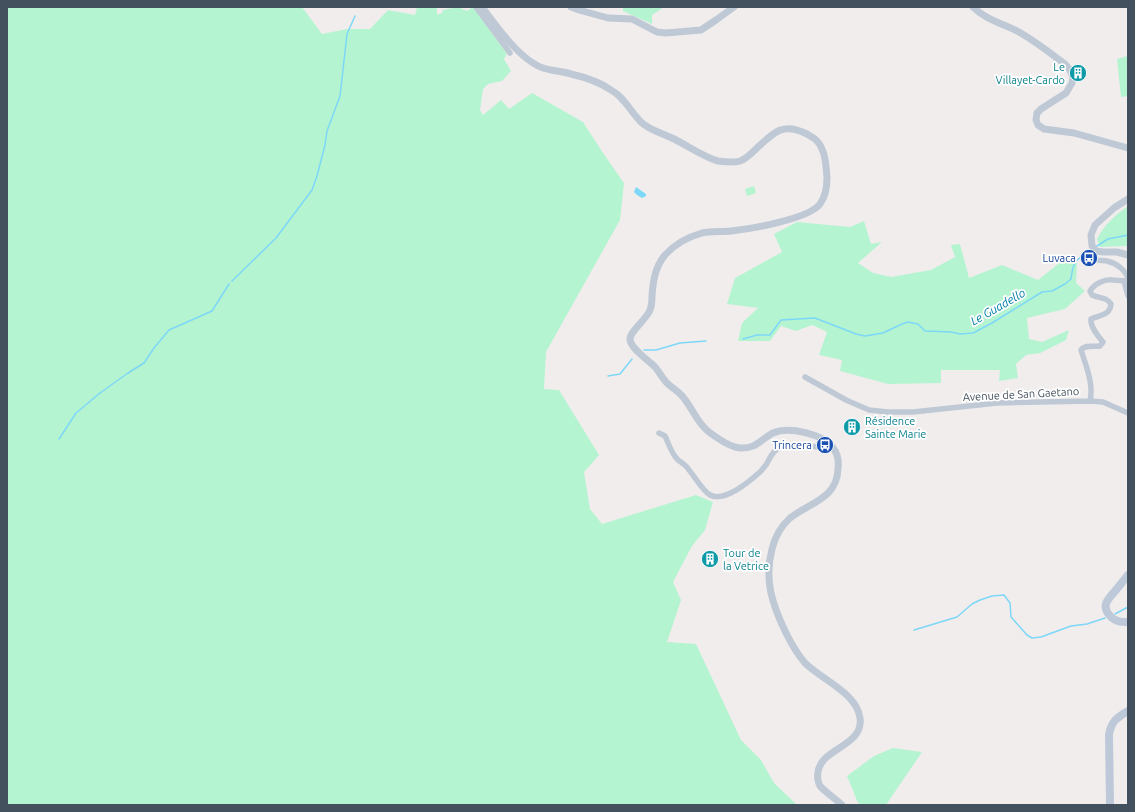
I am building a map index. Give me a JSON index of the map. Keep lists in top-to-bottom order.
{
  "streets": {
    "street": ["Avenue de San Gaetano"]
  },
  "water": ["Le Guadello"],
  "places": {
    "building": ["Le Villayet-Cardo", "Résidence Sainte Marie", "Tour de la Vetrice"],
    "bus stop": ["Luvaca", "Trincera"]
  }
}
